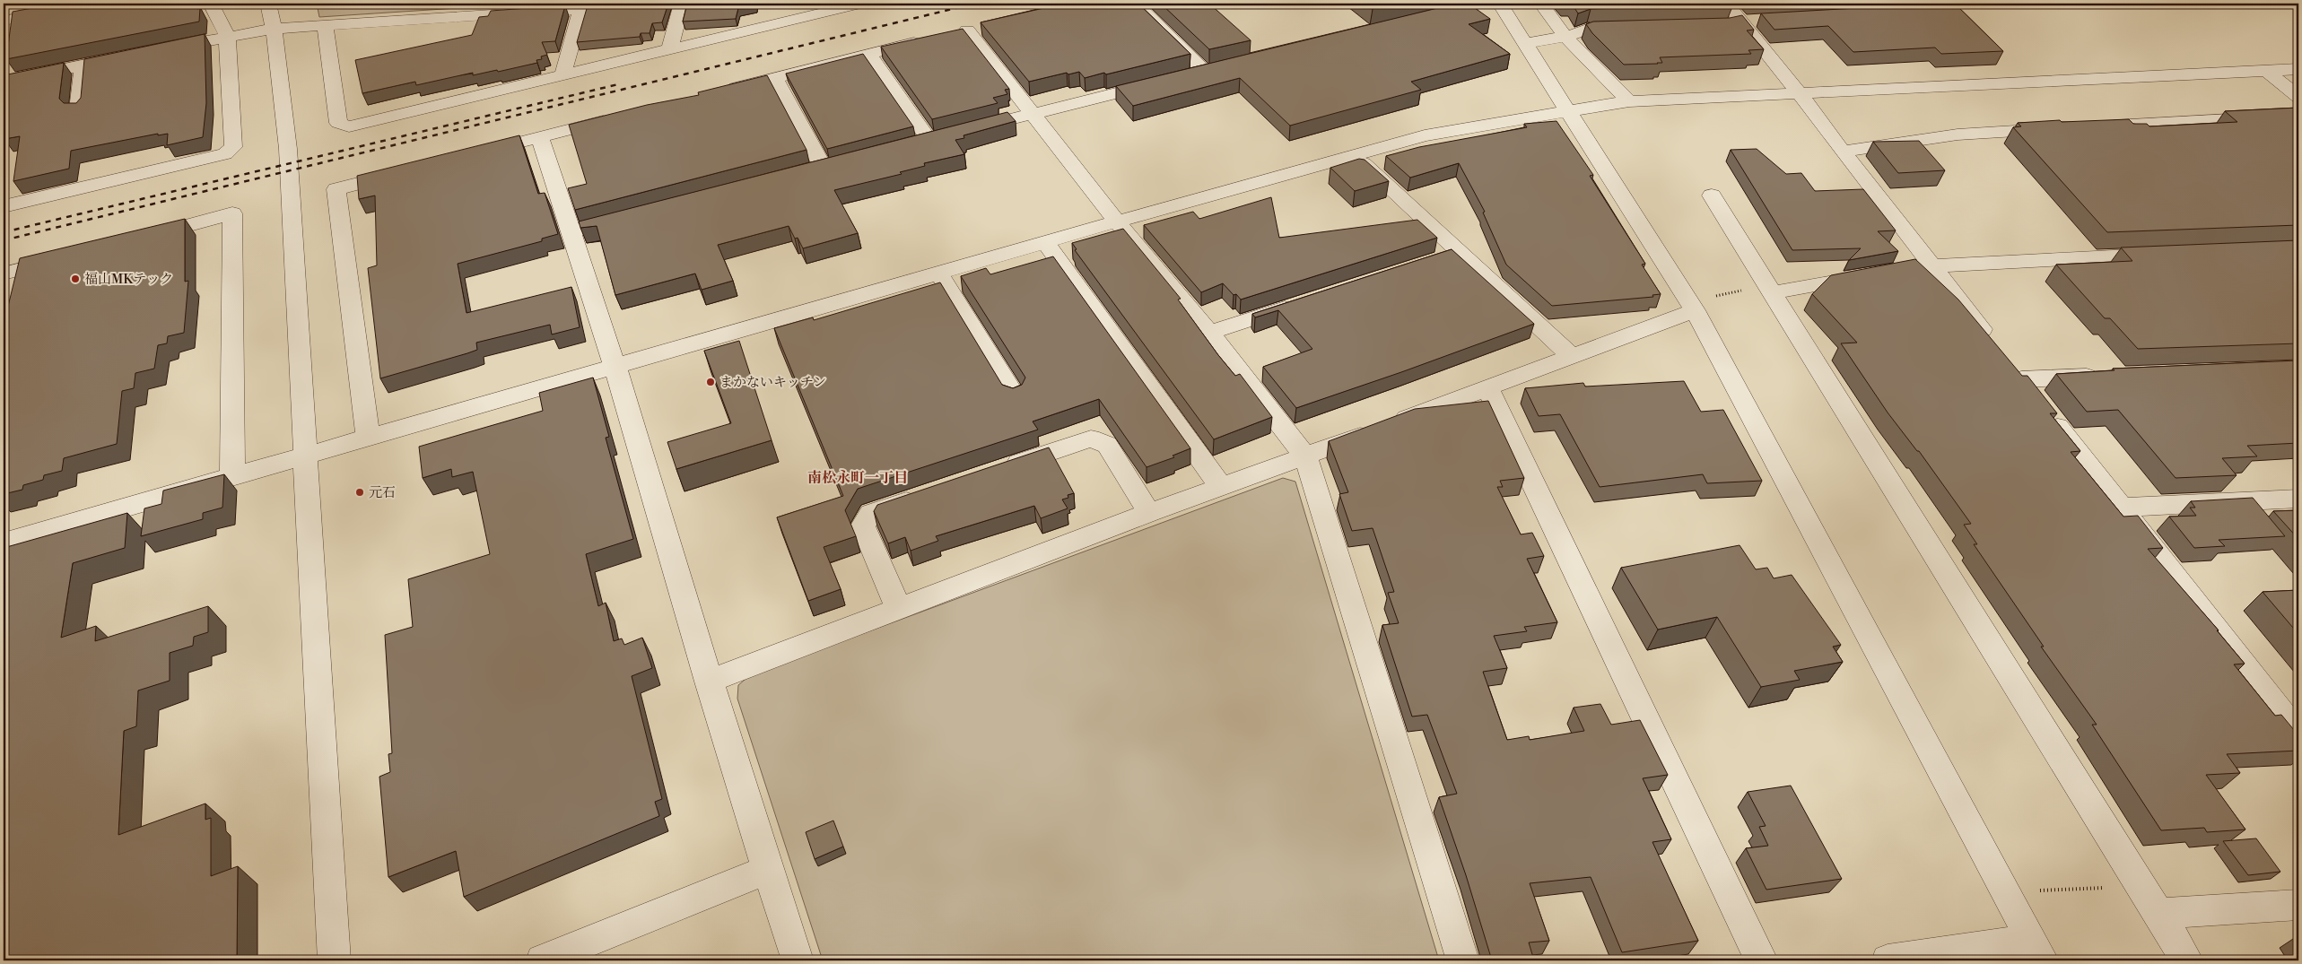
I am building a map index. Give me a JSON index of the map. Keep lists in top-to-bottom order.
{
  "districts": ["南松永町一丁目"],
  "places": ["福山MKテック", "まかないキッチン", "元石"]
}
